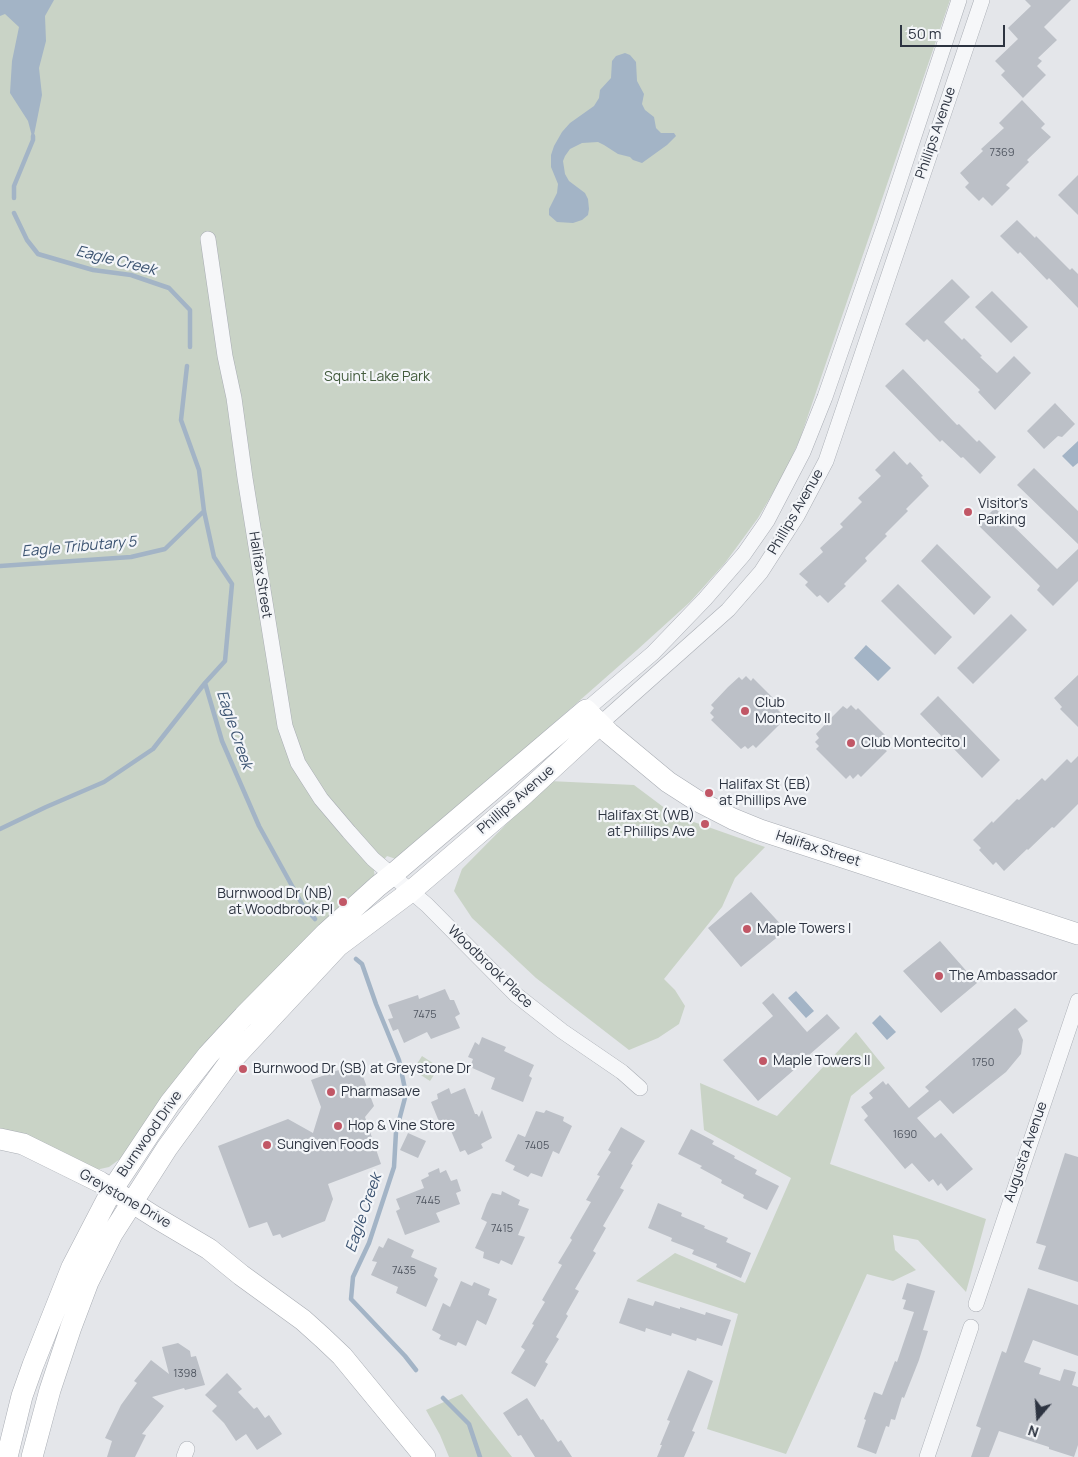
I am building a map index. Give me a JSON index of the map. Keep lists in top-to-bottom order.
{
  "streets": {
    "street": [
      "Phillips Avenue",
      "Halifax Street",
      "Woodbrook Place",
      "Burnwood Drive",
      "Augusta Avenue",
      "Greystone Drive"
    ]
  },
  "crossings": [
    ["Phillips Avenue", "Halifax Street"],
    ["Phillips Avenue", "Woodbrook Place"],
    ["Phillips Avenue", "Burnwood Drive"],
    ["Halifax Street", "Woodbrook Place"],
    ["Halifax Street", "Burnwood Drive"],
    ["Woodbrook Place", "Burnwood Drive"],
    ["Burnwood Drive", "Greystone Drive"]
  ],
  "water": ["Eagle Creek", "Eagle Tributary 5"],
  "parks": ["Squint Lake Park"],
  "places": [
    "Visitor's Parking",
    "Club Montecito II",
    "Club Montecito I",
    "Halifax St (EB) at Phillips Ave",
    "Halifax St (WB) at Phillips Ave",
    "Burnwood Dr (NB) at Woodbrook Pl",
    "Maple Towers I",
    "The Ambassador",
    "Maple Towers II",
    "Burnwood Dr (SB) at Greystone Dr",
    "Pharmasave",
    "Hop & Vine Store",
    "Sungiven Foods"
  ],
  "house_numbers": [
    "7369",
    "7475",
    "1750",
    "1690",
    "7405",
    "7445",
    "7415",
    "7435",
    "1398"
  ],
  "scale_bar": "50 m",
  "north": "bottom"
}
